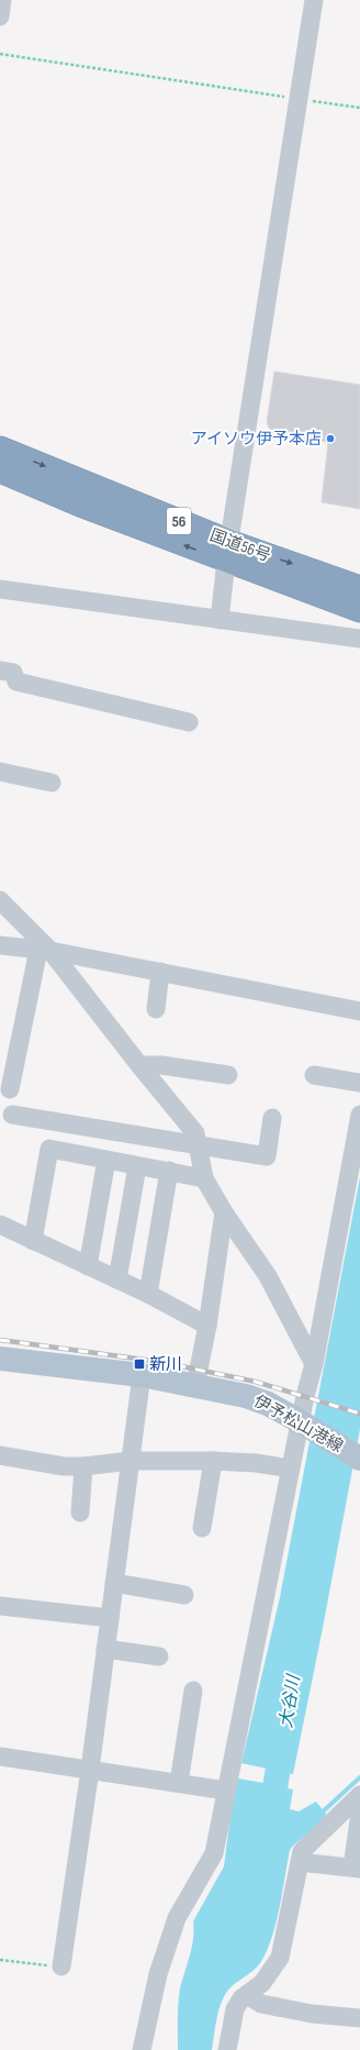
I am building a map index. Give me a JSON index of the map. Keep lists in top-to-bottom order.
{
  "streets": {
    "highway": ["56", "国道56号"],
    "main road": ["伊予松山港線"]
  },
  "water": ["大谷川"],
  "places": {
    "other": ["アイソウ伊予本店"],
    "transit": ["新川"]
  }
}
